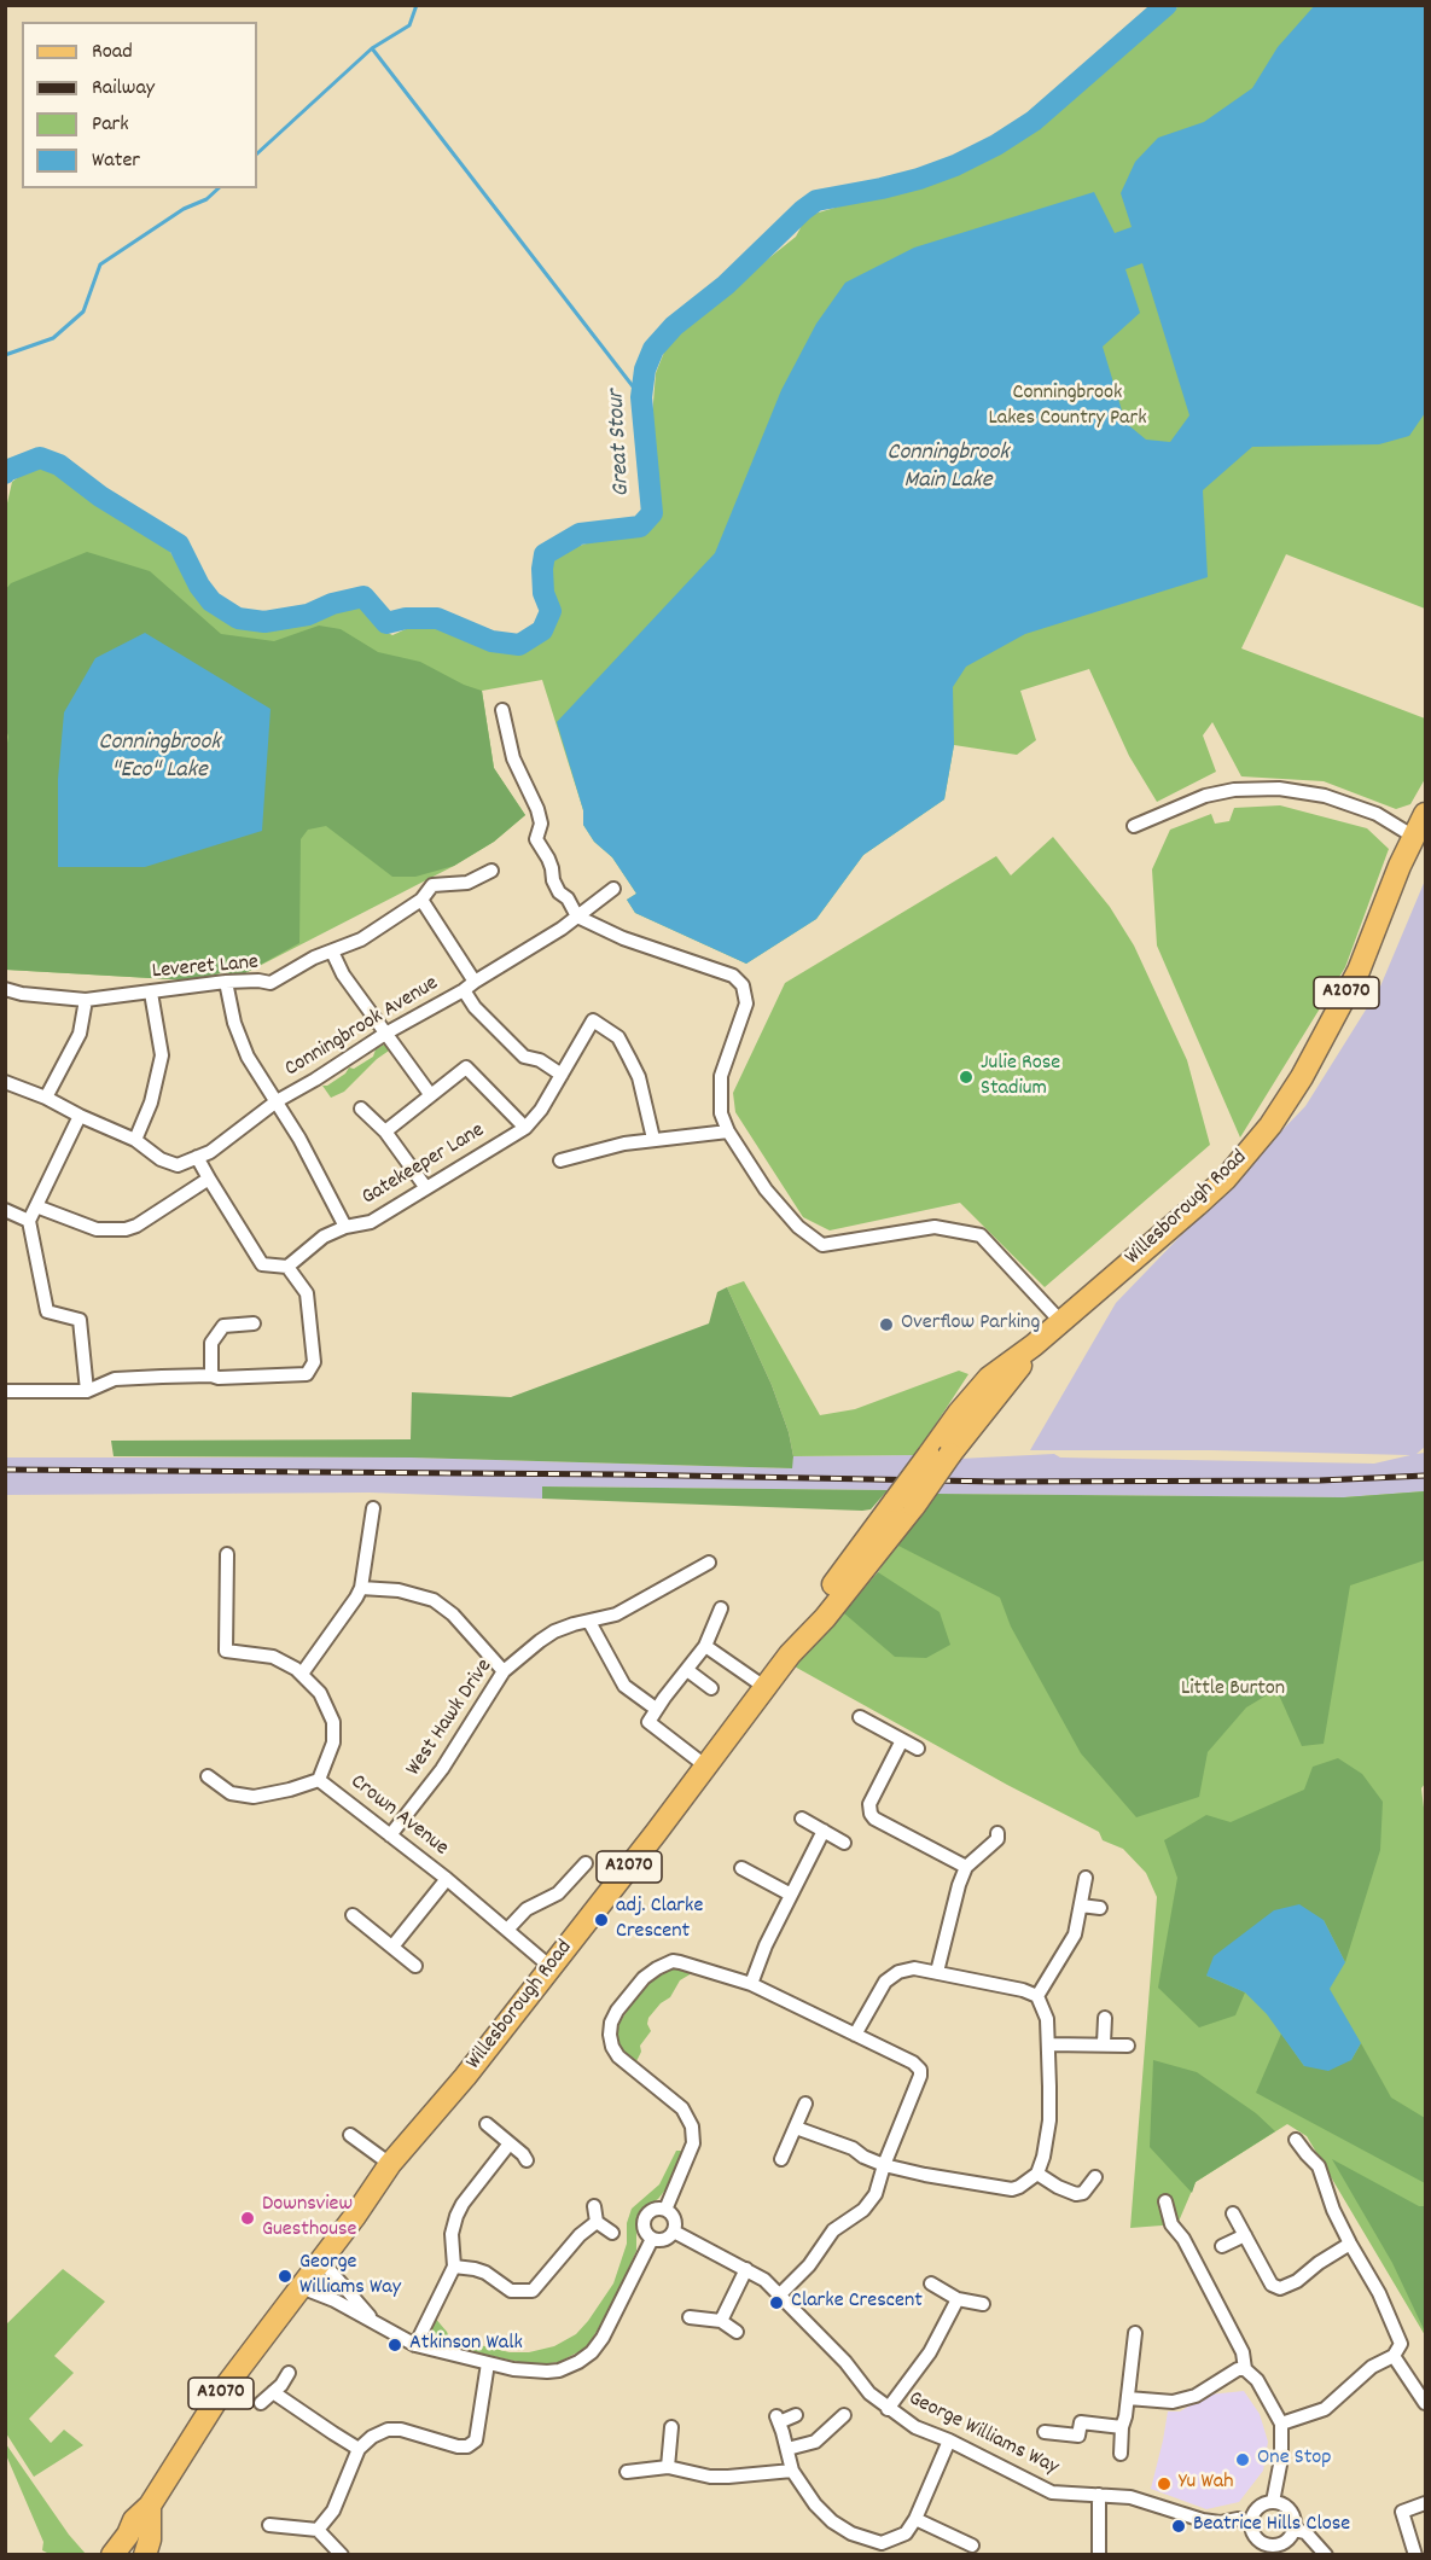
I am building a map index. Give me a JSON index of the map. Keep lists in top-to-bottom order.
{
  "streets": {
    "main road": ["A2070", "Willesborough Road"],
    "street": [
      "Leveret Lane",
      "Conningbrook Avenue",
      "Gatekeeper Lane",
      "West Hawk Drive",
      "Crown Avenue",
      "George Williams Way"
    ]
  },
  "crossings": [
    ["A2070", "Willesborough Road"],
    ["Willesborough Road", "Crown Avenue"],
    ["West Hawk Drive", "Crown Avenue"]
  ],
  "water": ["Great Stour", "Conningbrook Main Lake", "Conningbrook \"Eco\" Lake"],
  "parks": ["Conningbrook Lakes Country Park", "Little Burton"],
  "places": [
    "Julie Rose Stadium",
    "Overflow Parking",
    "adj. Clarke Crescent",
    "Downsview Guesthouse",
    "George Williams Way",
    "Clarke Crescent",
    "Atkinson Walk",
    "One Stop",
    "Yu Wah",
    "Beatrice Hills Close"
  ],
  "legend": [
    "Road",
    "Railway",
    "Park",
    "Water"
  ]
}
